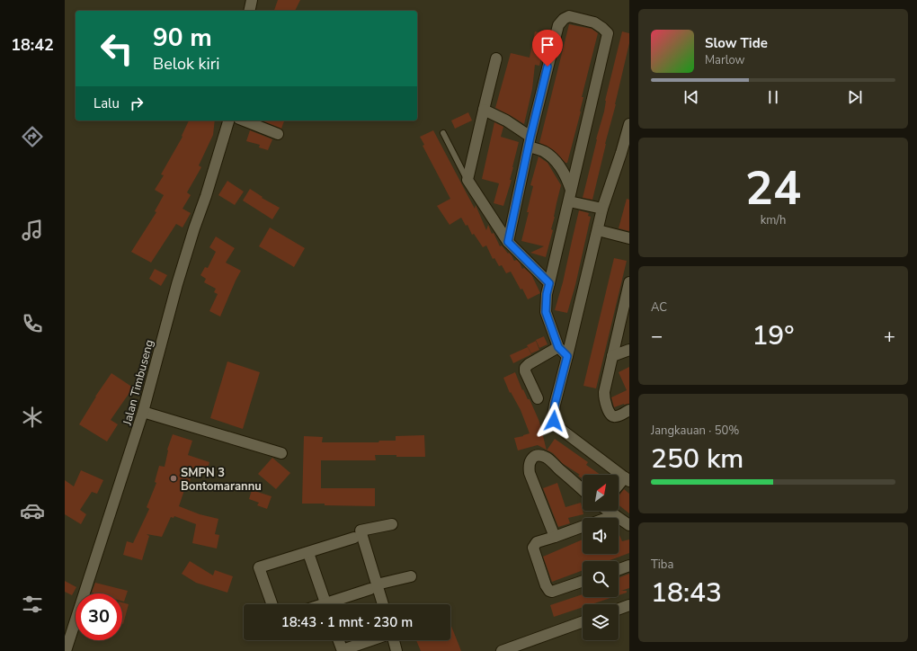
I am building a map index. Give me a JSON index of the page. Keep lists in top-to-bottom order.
{
  "streets": {
    "street": ["Jalan Timbuseng"]
  },
  "places": ["SMPN 3 Bontomarannu"],
  "north": "top right",
  "page": {
    "tabs": "18:42",
    "turn": ["90 m", "Belok kiri"],
    "song": ["Slow Tide", "Marlow"],
    "then": "Lalu",
    "tile": [
      ["24", "km/h"],
      "AC",
      ["Jangkauan · 50%", "250 km"],
      ["Tiba", "18:43"]
    ],
    "heat": ["−", "19°", "+"],
    "limit": "30",
    "trip": "18:43 · 1 mnt · 230 m"
  }
}
